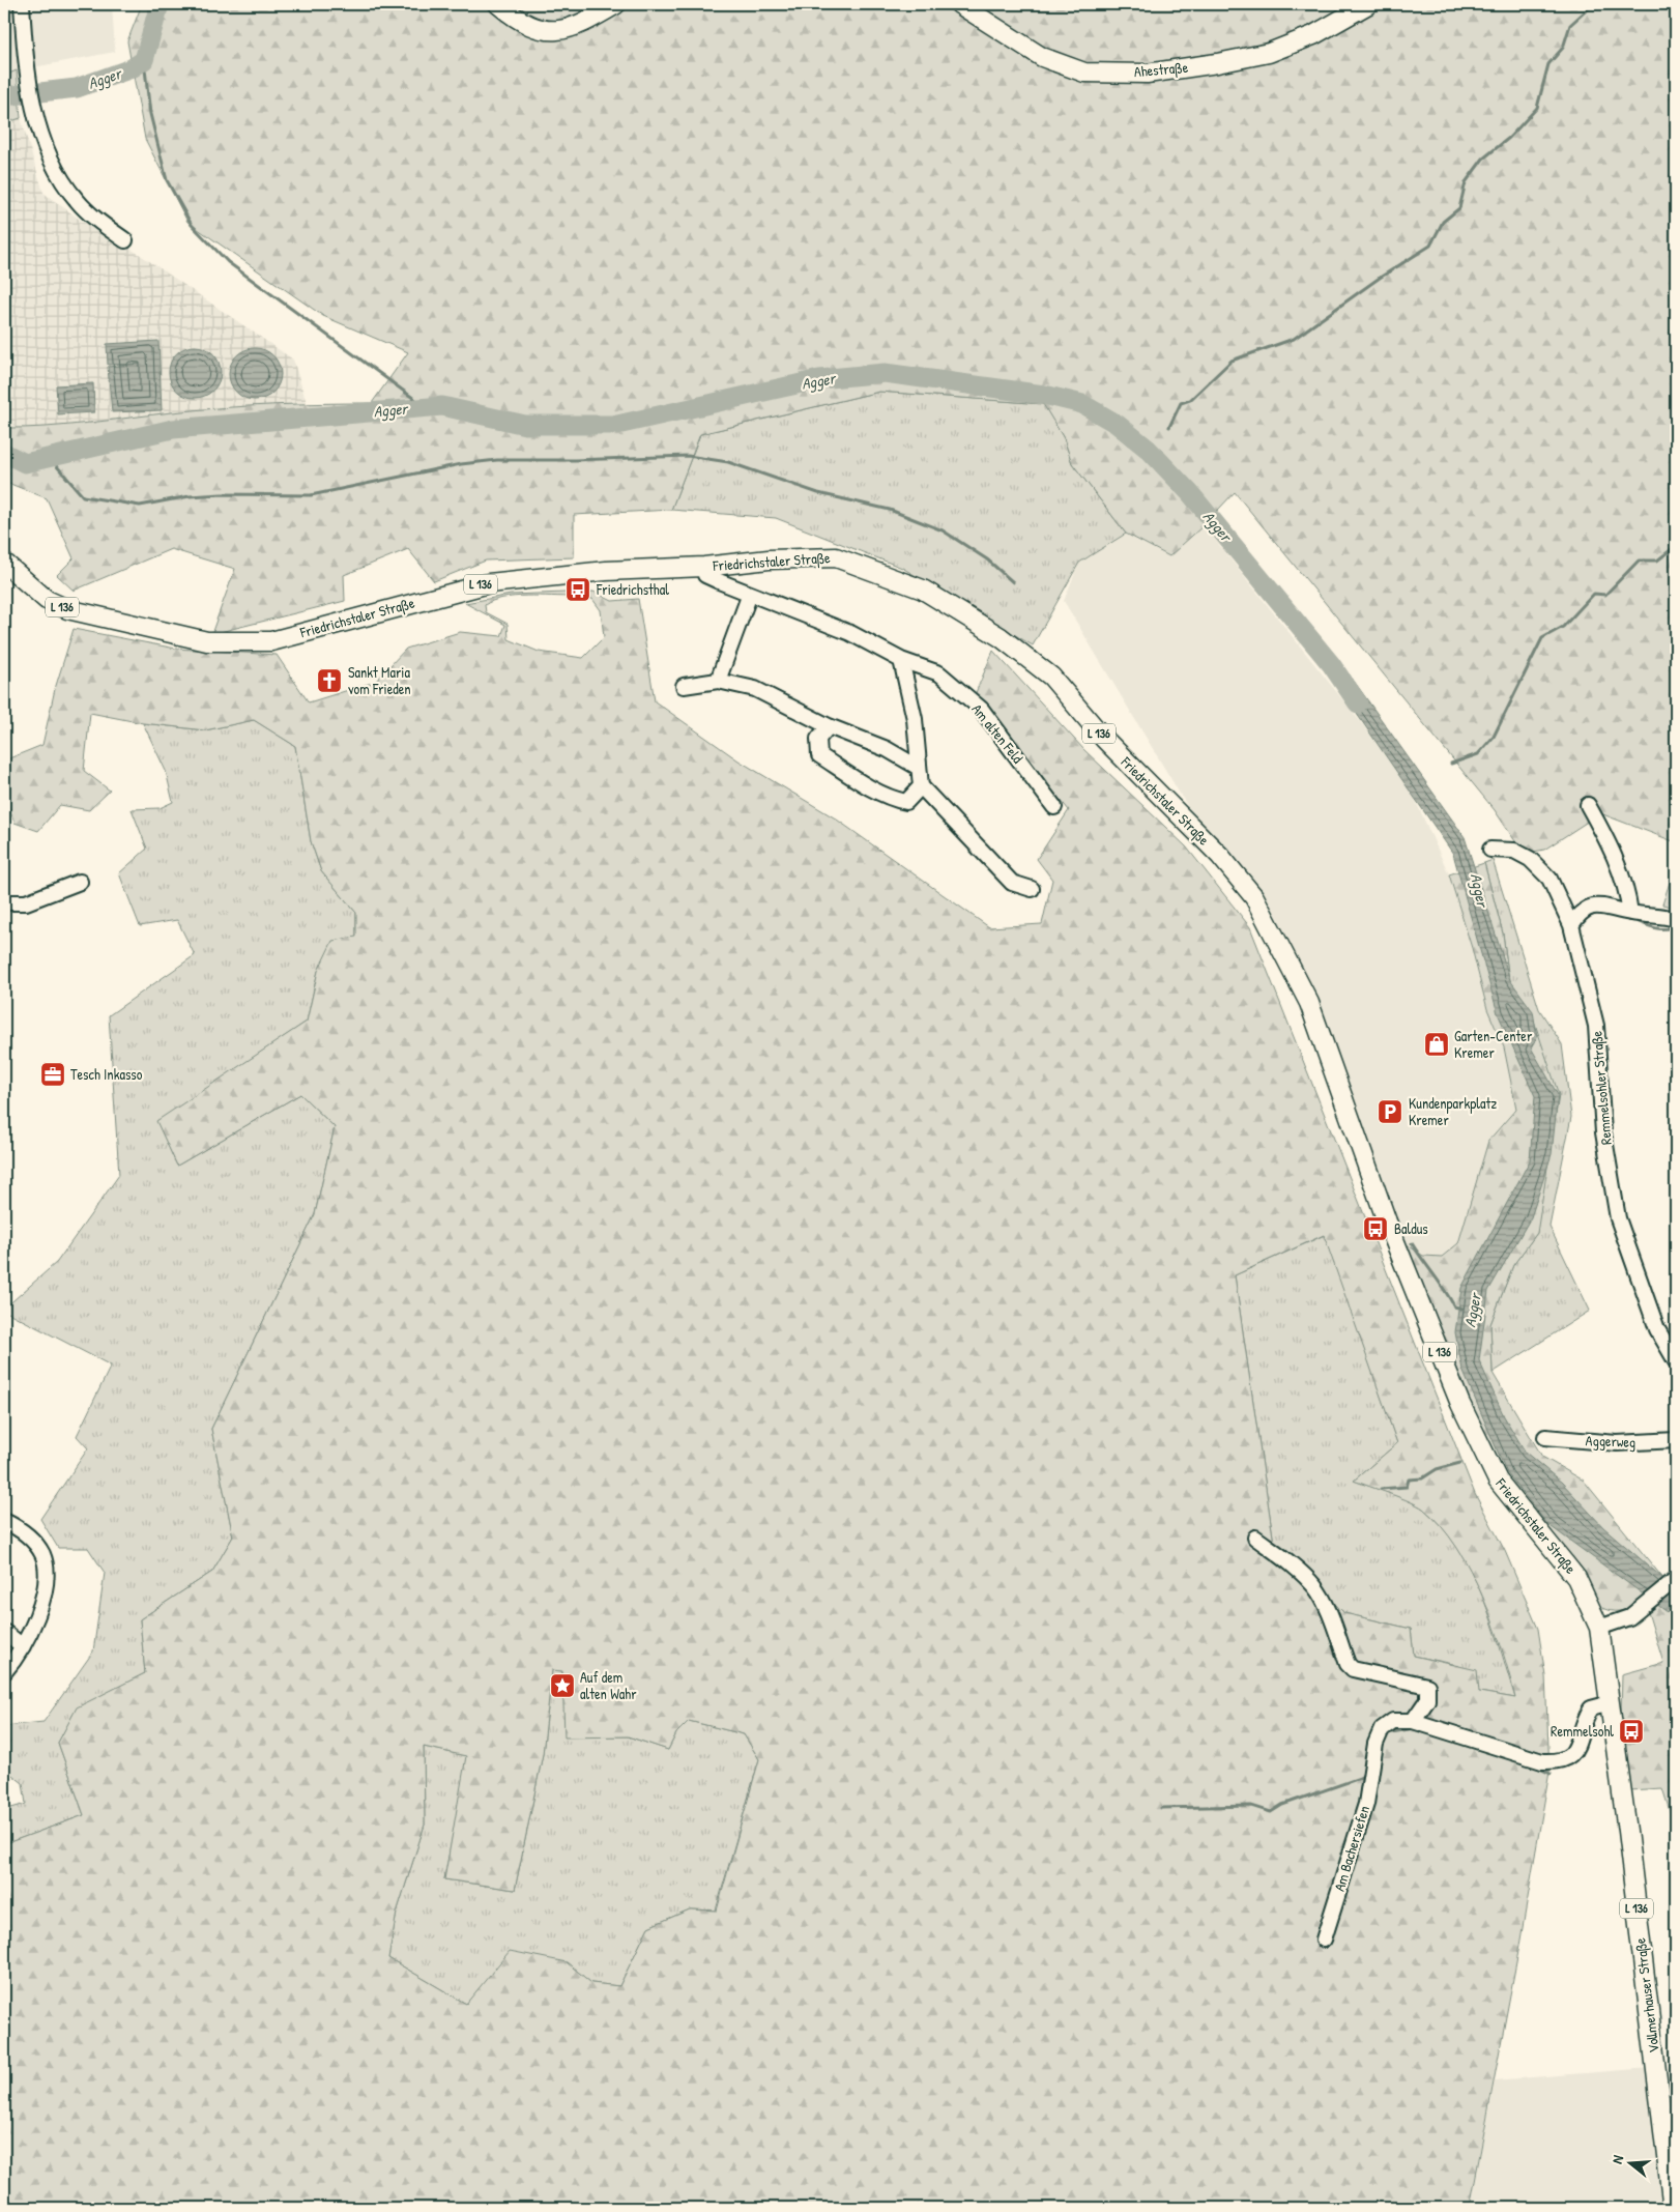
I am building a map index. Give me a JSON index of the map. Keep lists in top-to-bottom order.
{
  "streets": {
    "main road": [
      "Ahestraße",
      "Friedrichstaler Straße",
      "L 136",
      "Vollmerhauser Straße"
    ],
    "street": [
      "Am alten Feld",
      "Remmelsohler Straße",
      "Aggerweg",
      "Am Bachersiefen"
    ]
  },
  "crossings": [
    ["Friedrichstaler Straße", "Am alten Feld"],
    ["Friedrichstaler Straße", "Vollmerhauser Straße"],
    ["Am Bachersiefen", "Vollmerhauser Straße"]
  ],
  "water": ["Agger"],
  "places": {
    "bus stop": ["Friedrichsthal", "Baldus", "Remmelsohl"],
    "church": ["Sankt Maria vom Frieden"],
    "shop": ["Garten-Center Kremer"],
    "office": ["Tesch Inkasso"],
    "parking": ["Kundenparkplatz Kremer"],
    "place": ["Auf dem alten Wahr"]
  },
  "north": "left"
}
